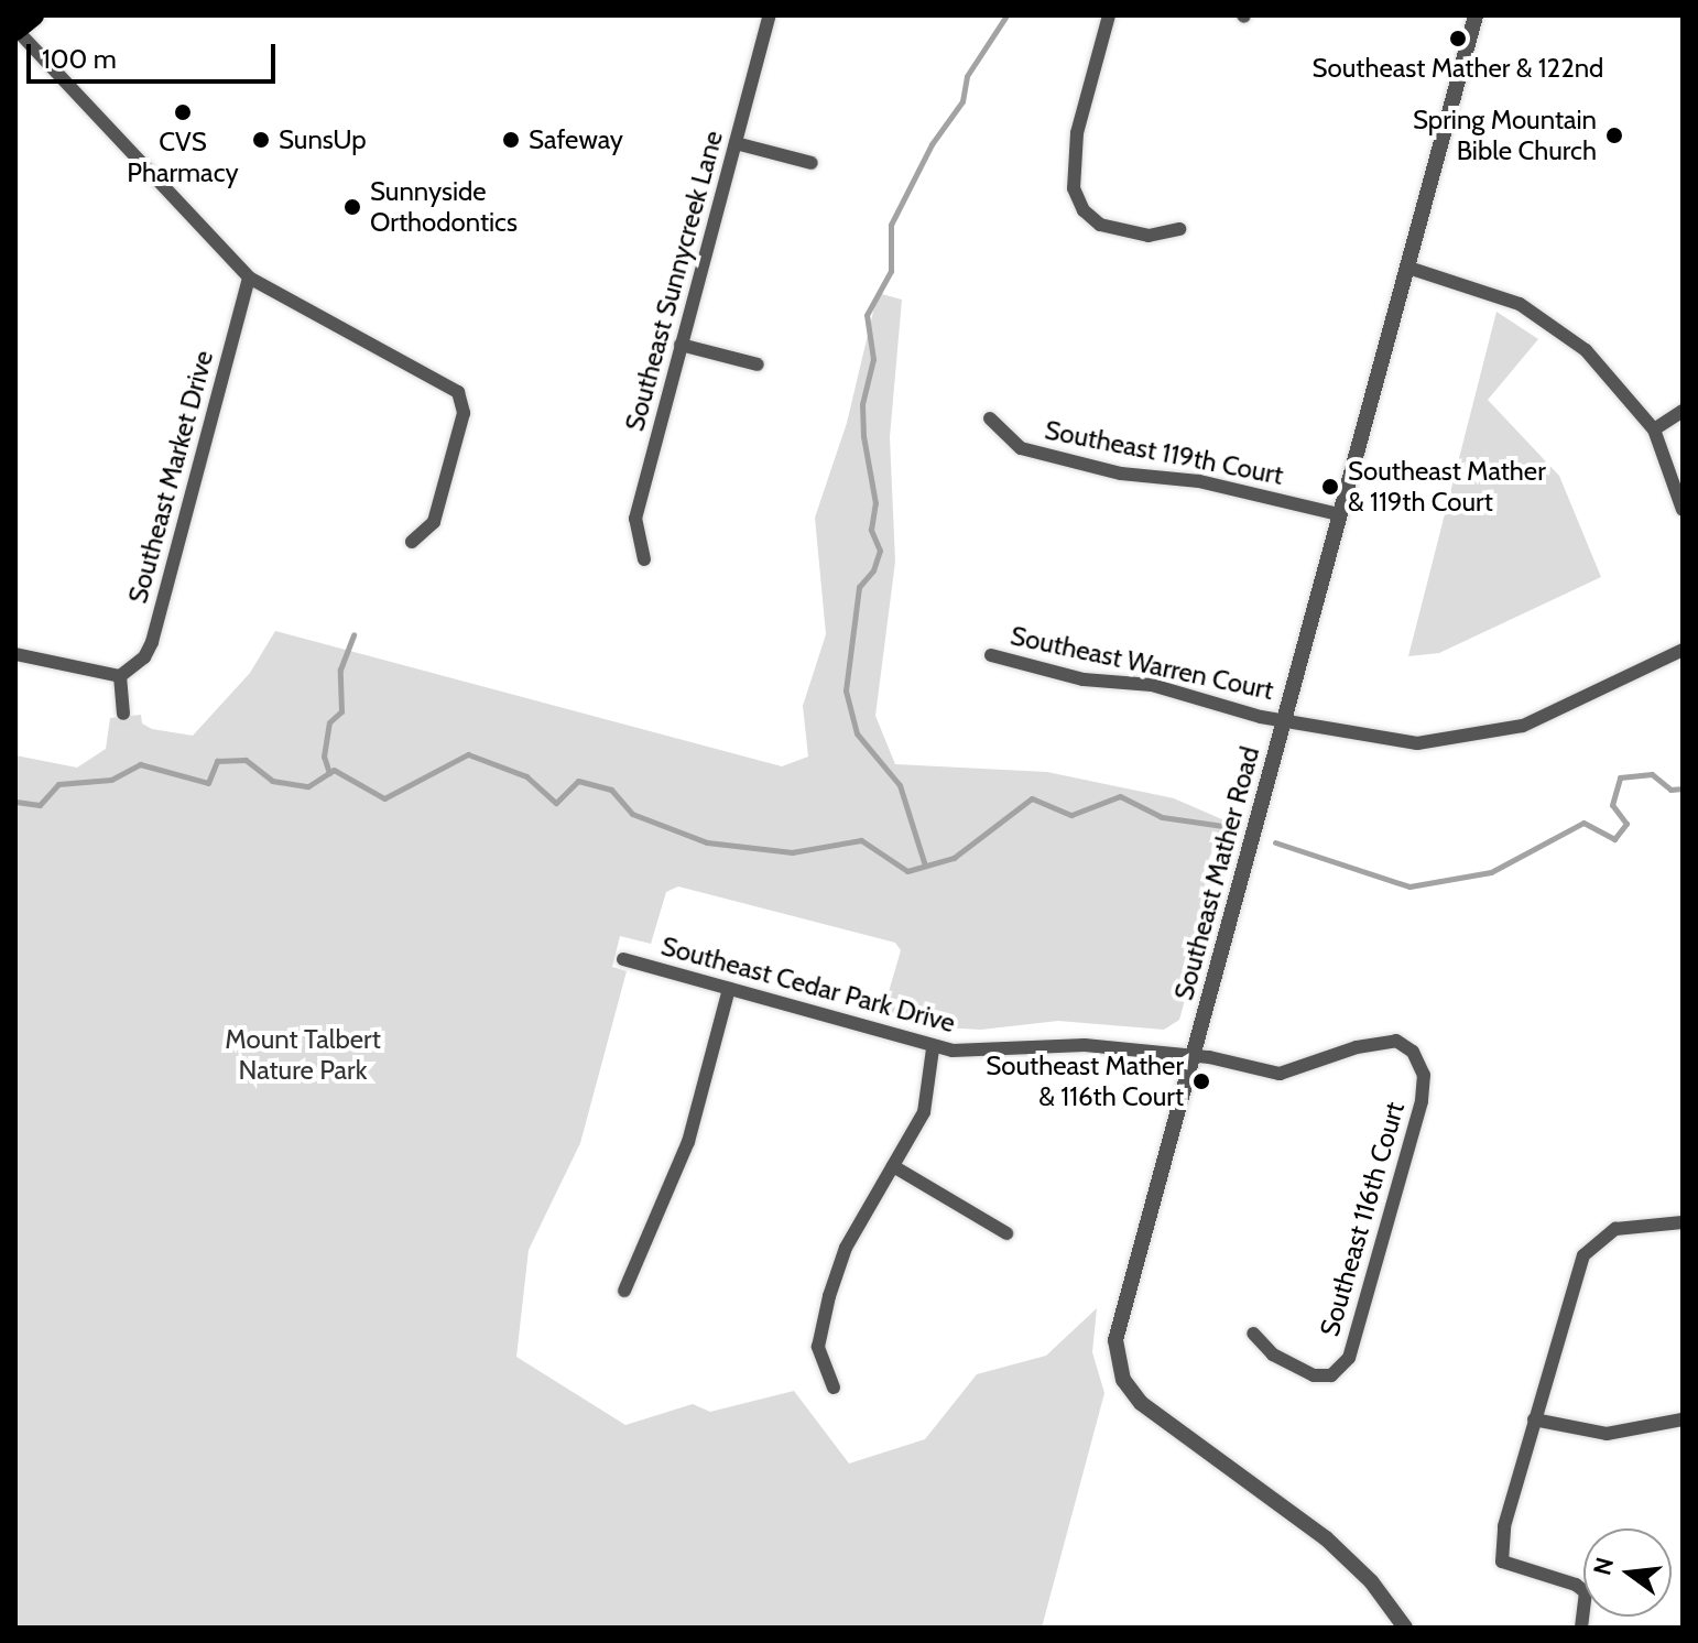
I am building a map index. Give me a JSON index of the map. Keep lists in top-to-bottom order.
{
  "streets": {
    "street": [
      "Southeast Sunnycreek Lane",
      "Southeast 119th Court",
      "Southeast Market Drive",
      "Southeast Warren Court",
      "Southeast Mather Road",
      "Southeast Cedar Park Drive",
      "Southeast 116th Court"
    ]
  },
  "crossings": [
    ["Southeast 119th Court", "Southeast Mather Road"],
    ["Southeast Warren Court", "Southeast Mather Road"],
    ["Southeast Mather Road", "Southeast Cedar Park Drive"],
    ["Southeast Mather Road", "Southeast 116th Court"],
    ["Southeast Cedar Park Drive", "Southeast 116th Court"]
  ],
  "parks": ["Mount Talbert Nature Park"],
  "places": [
    "Southeast Mather & 122nd",
    "CVS Pharmacy",
    "Spring Mountain Bible Church",
    "SunsUp",
    "Safeway",
    "Sunnyside Orthodontics",
    "Southeast Mather & 119th Court",
    "Southeast Mather & 116th Court"
  ],
  "scale_bar": "100 m",
  "north": "left"
}
